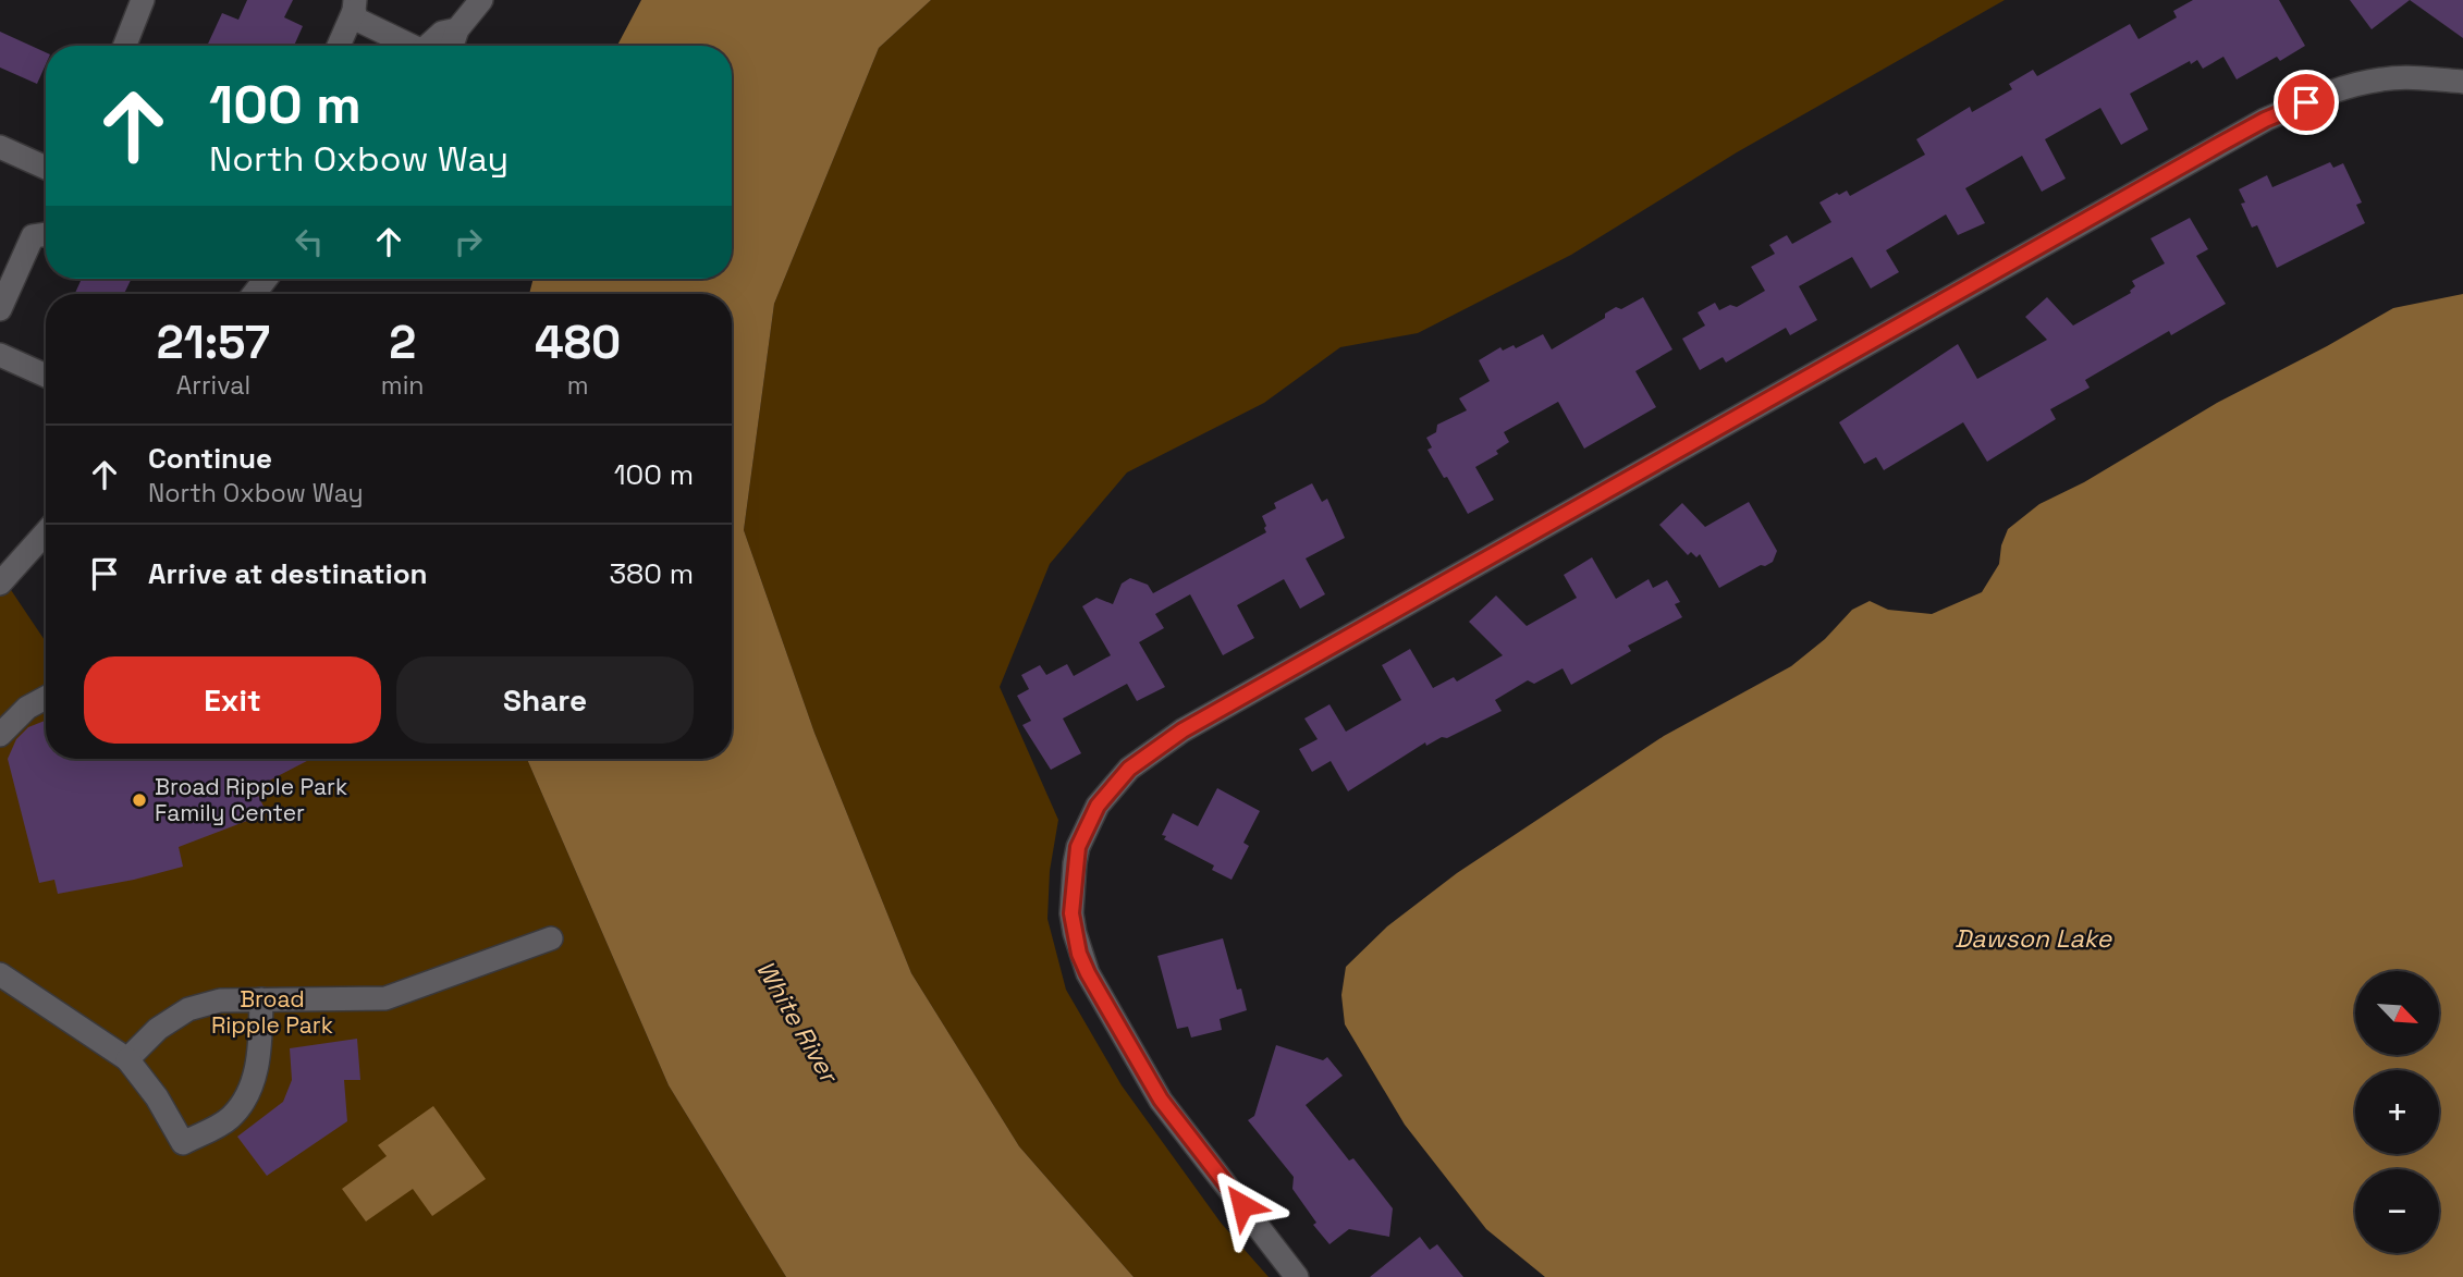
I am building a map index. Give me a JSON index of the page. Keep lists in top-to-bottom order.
{
  "water": ["Dawson Lake", "White River"],
  "parks": ["Broad Ripple Park"],
  "places": ["Broad Ripple Park Family Center"],
  "north": "bottom right",
  "page": {
    "turn": ["100 m", "North Oxbow Way"],
    "eta": [
      "21:57",
      "Arrival",
      "2",
      "min",
      "480",
      "m"
    ],
    "list": [
      {
        "name": "Continue",
        "note": "North Oxbow Way",
        "value": "100 m"
      },
      {
        "name": "Arrive at destination",
        "value": "380 m"
      }
    ],
    "buttons": ["Exit", "Share"],
    "map_buttons": ["+", "−"]
  }
}
